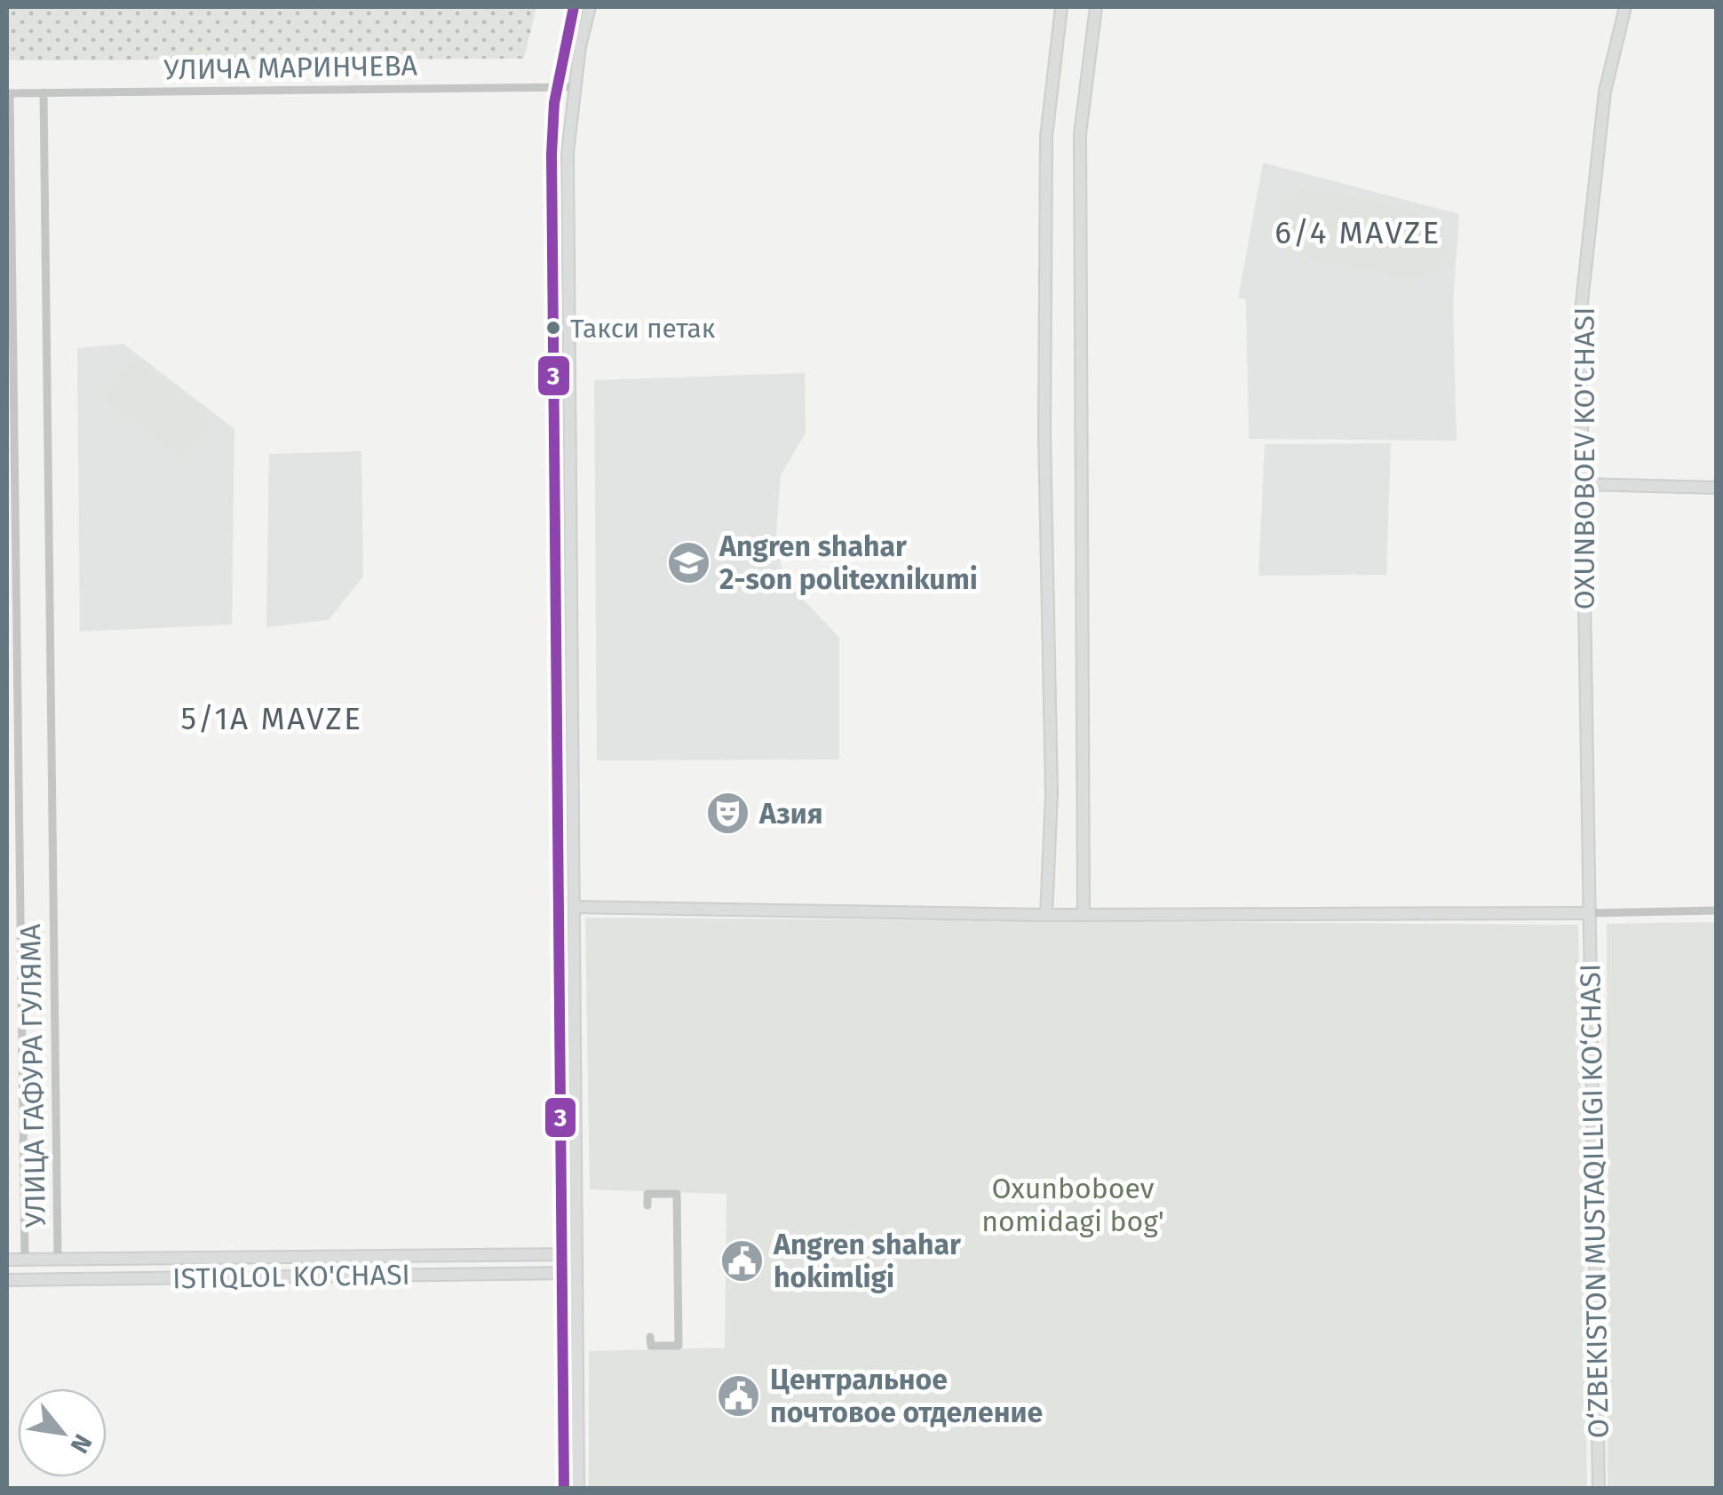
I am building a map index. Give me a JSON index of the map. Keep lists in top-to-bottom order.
{
  "streets": {
    "main road": ["OXUNBOBOEV KO'CHASI", "O‘ZBEKISTON MUSTAQILLIGI KO‘CHASI", "ISTIQLOL KO'CHASI"],
    "street": ["УЛИЧА МАРИНЧЕВА", "УЛИЦА ГАФУРА ГУЛЯМА"]
  },
  "crossings": [
    ["УЛИЧА МАРИНЧЕВА", "УЛИЦА ГАФУРА ГУЛЯМА"],
    ["OXUNBOBOEV KO'CHASI", "O‘ZBEKISTON MUSTAQILLIGI KO‘CHASI"],
    ["УЛИЦА ГАФУРА ГУЛЯМА", "ISTIQLOL KO'CHASI"]
  ],
  "districts": ["6/4 MAVZE", "5/1A MAVZE"],
  "parks": ["Oxunboboev nomidagi bog'"],
  "places": {
    "other": ["Такси петак"],
    "school or university": ["Angren shahar 2-son politexnikumi"],
    "theatre": ["Азия"],
    "public building": ["Angren shahar hokimligi", "Центральное почтовое отделение"]
  },
  "lines": ["transit line 3"],
  "north": "bottom right"
}
